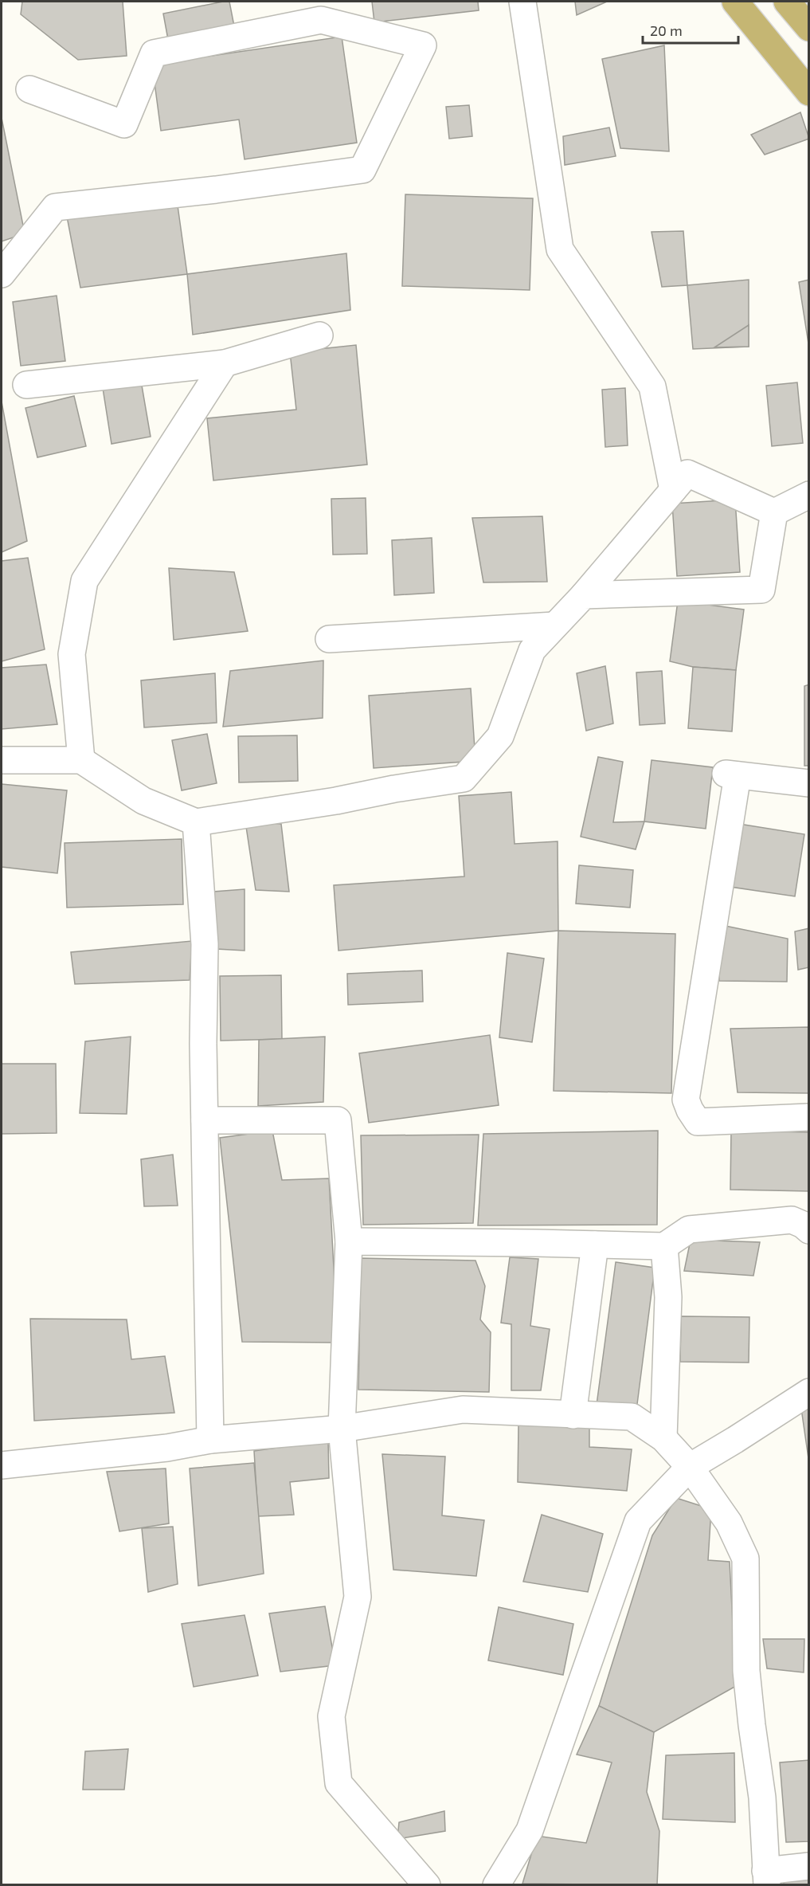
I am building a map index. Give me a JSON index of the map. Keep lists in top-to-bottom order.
{
  "scale_bar": "20 m"
}
